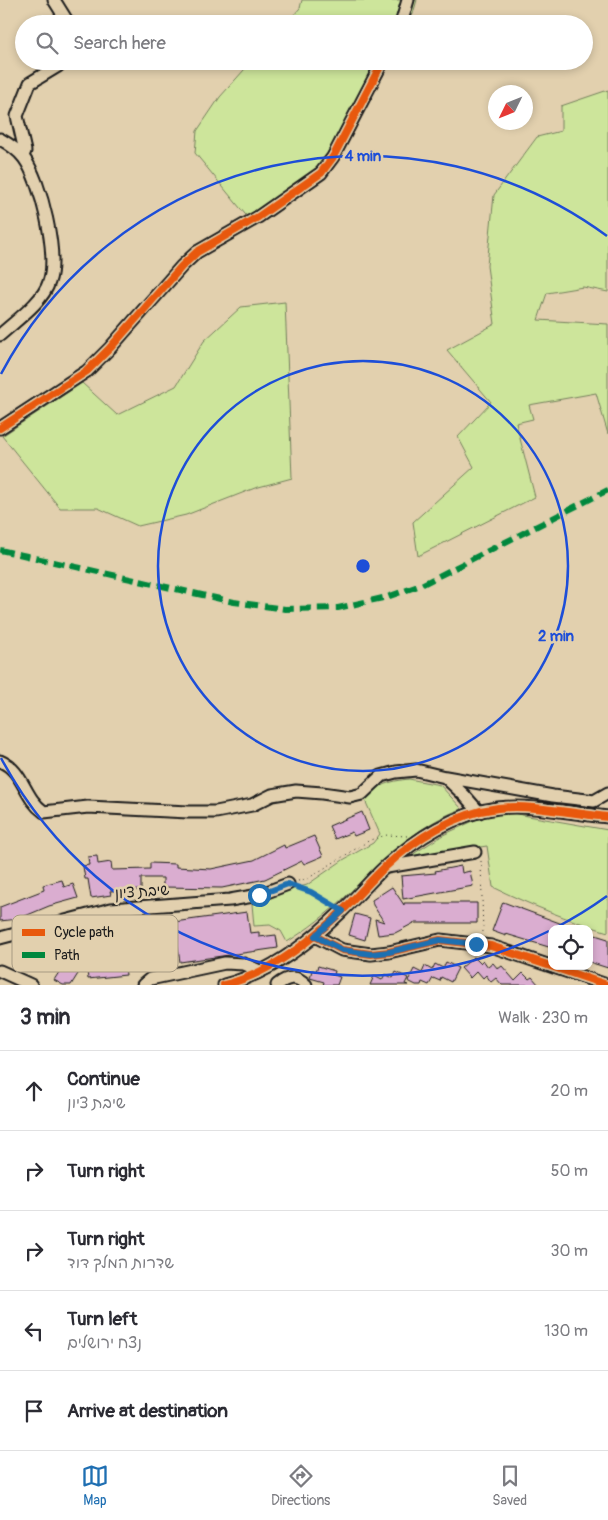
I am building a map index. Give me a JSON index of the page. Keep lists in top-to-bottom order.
{
  "streets": {
    "street": ["שיבת ציון"]
  },
  "legend": ["Cycle path", "Path"],
  "north": "bottom left",
  "page": {
    "search": "Search here",
    "heading": ["3 min", "Walk · 230 m"],
    "list": [
      ["Continue", "שיבת ציון", "20 m"],
      ["Turn right", "50 m"],
      ["Turn right", "שדרות המלך דוד", "30 m"],
      ["Turn left", "נצח ירושלים", "130 m"],
      "Arrive at destination"
    ],
    "nav": ["Map", "Directions", "Saved"]
  },
  "rings": ["4 min", "2 min"]
}
